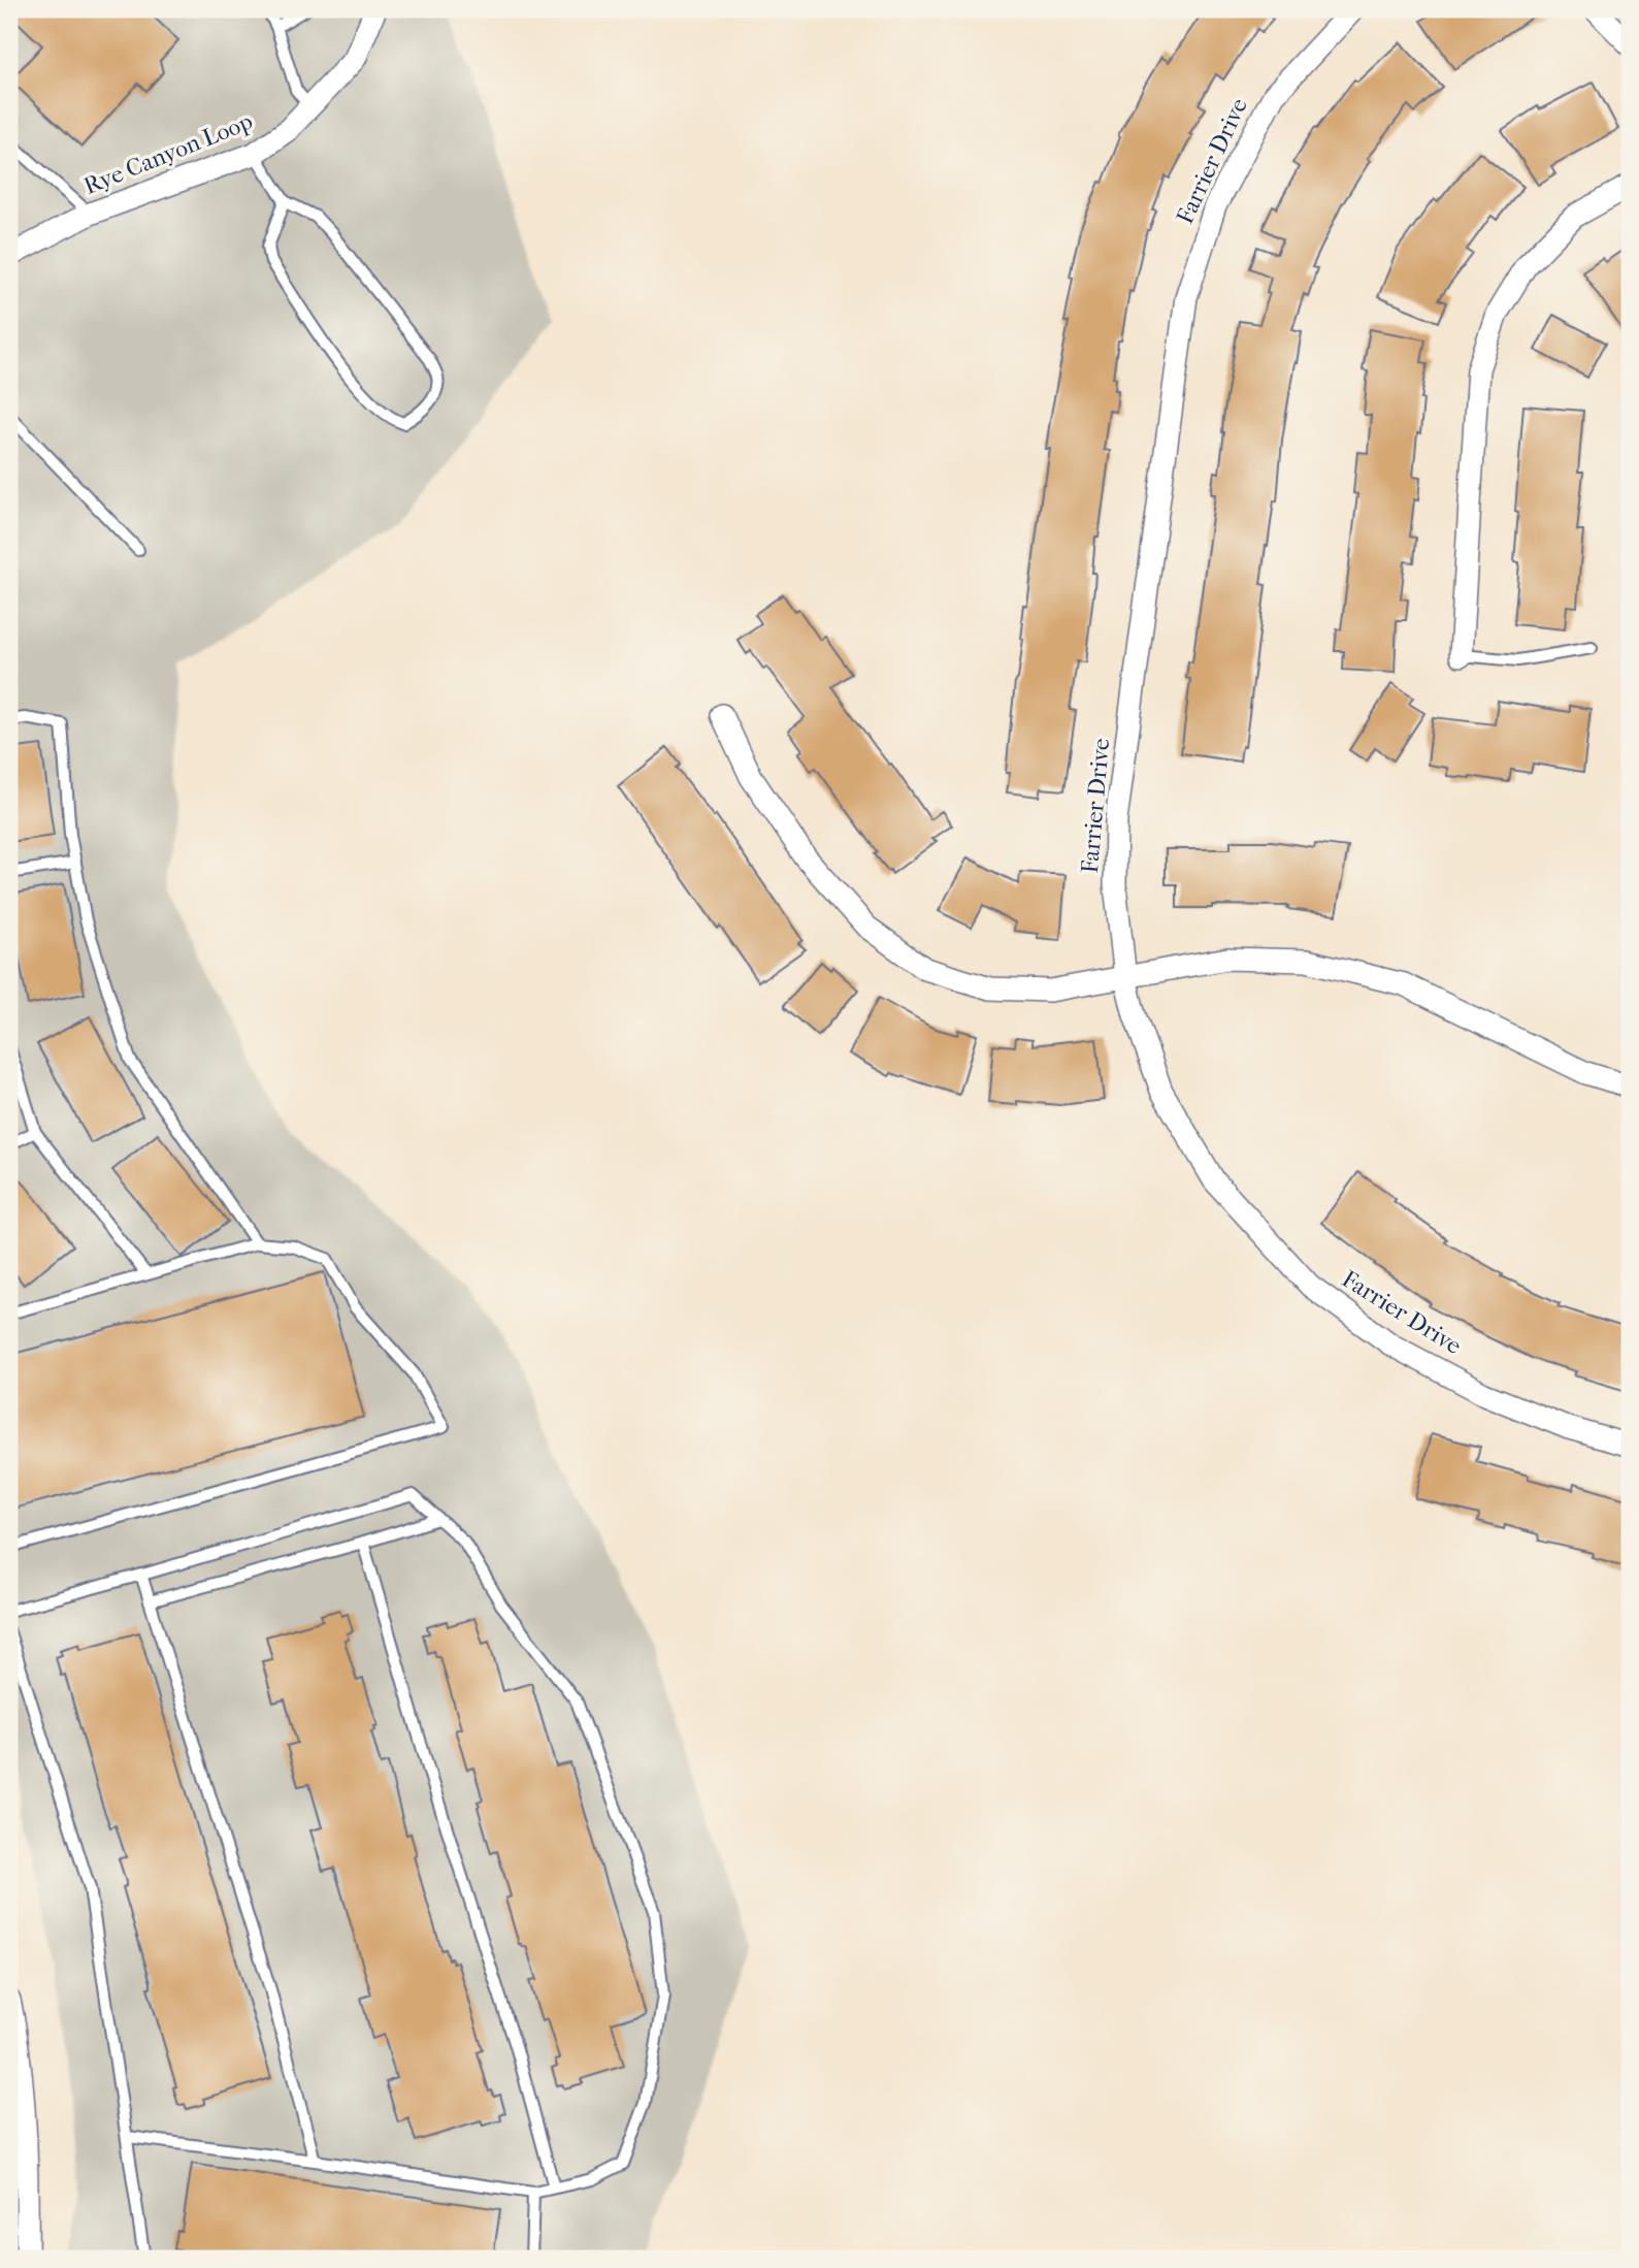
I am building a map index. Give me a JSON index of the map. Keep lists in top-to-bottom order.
{
  "streets": {
    "street": ["Rye Canyon Loop", "Farrier Drive"]
  }
}
